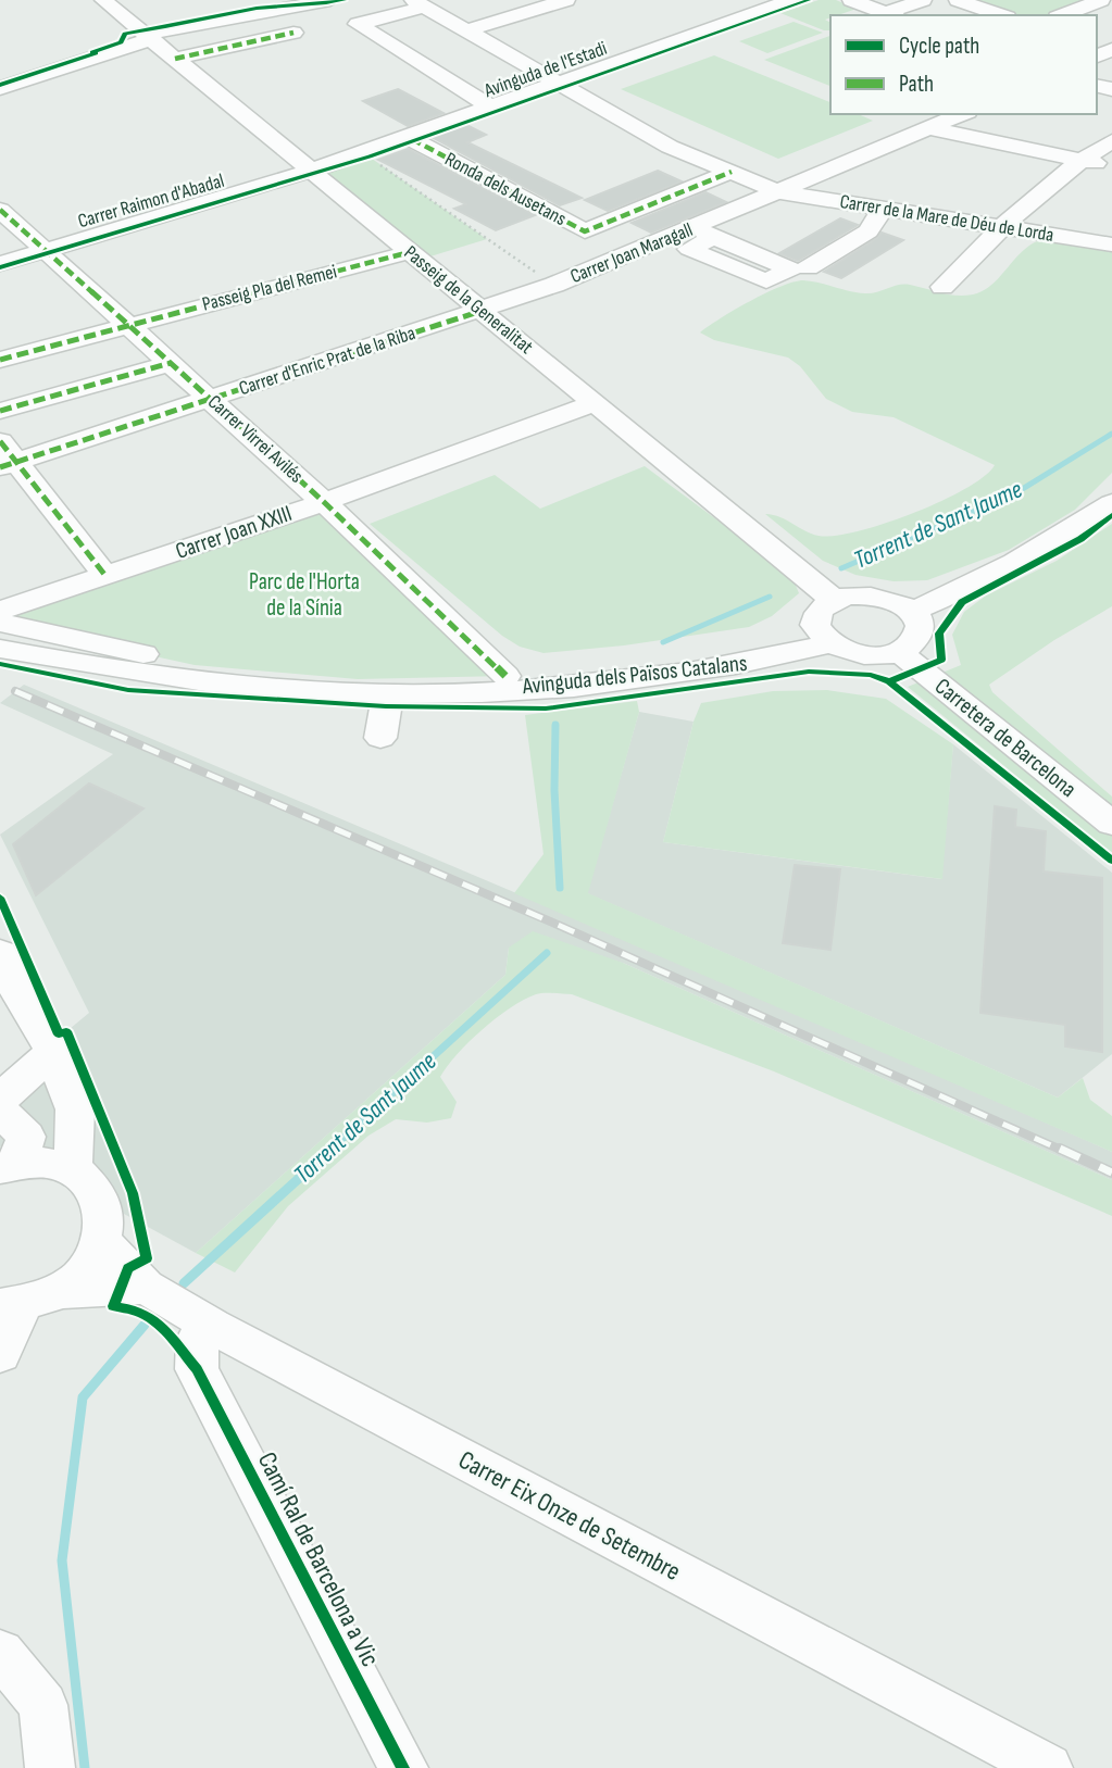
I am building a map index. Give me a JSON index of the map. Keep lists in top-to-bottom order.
{
  "streets": {
    "street": [
      "Avinguda de l'Estadi",
      "Ronda dels Ausetans",
      "Carrer Raimon d'Abadal",
      "Carrer de la Mare de Déu de Lorda",
      "Carrer Joan Maragall",
      "Passeig Pla del Remei",
      "Passeig de la Generalitat",
      "Carrer d'Enric Prat de la Riba",
      "Carrer Virrei Avilés",
      "Carrer Joan XXIII",
      "Avinguda dels Països Catalans",
      "Carretera de Barcelona",
      "Carrer Eix Onze de Setembre",
      "Camí Ral de Barcelona a Vic"
    ]
  },
  "crossings": [
    ["Avinguda de l'Estadi", "Ronda dels Ausetans"],
    ["Avinguda de l'Estadi", "Carrer Raimon d'Abadal"],
    ["Avinguda de l'Estadi", "Carrer de la Mare de Déu de Lorda"],
    ["Avinguda de l'Estadi", "Passeig de la Generalitat"],
    ["Ronda dels Ausetans", "Carrer de la Mare de Déu de Lorda"],
    ["Carrer Raimon d'Abadal", "Passeig de la Generalitat"],
    ["Carrer Raimon d'Abadal", "Carrer Virrei Avilés"],
    ["Carrer de la Mare de Déu de Lorda", "Carrer Joan Maragall"],
    ["Carrer Joan Maragall", "Passeig de la Generalitat"],
    ["Carrer Joan Maragall", "Carrer d'Enric Prat de la Riba"],
    ["Passeig Pla del Remei", "Passeig de la Generalitat"],
    ["Passeig Pla del Remei", "Carrer Virrei Avilés"],
    ["Passeig de la Generalitat", "Carrer d'Enric Prat de la Riba"],
    ["Passeig de la Generalitat", "Carrer Joan XXIII"],
    ["Passeig de la Generalitat", "Avinguda dels Països Catalans"],
    ["Passeig de la Generalitat", "Carretera de Barcelona"],
    ["Carrer d'Enric Prat de la Riba", "Carrer Virrei Avilés"],
    ["Carrer Virrei Avilés", "Carrer Joan XXIII"],
    ["Carrer Virrei Avilés", "Avinguda dels Països Catalans"],
    ["Avinguda dels Països Catalans", "Carretera de Barcelona"],
    ["Carrer Eix Onze de Setembre", "Camí Ral de Barcelona a Vic"]
  ],
  "water": ["Torrent de Sant Jaume"],
  "parks": ["Parc de l'Horta de la Sínia"],
  "legend": ["Cycle path", "Path"]
}
